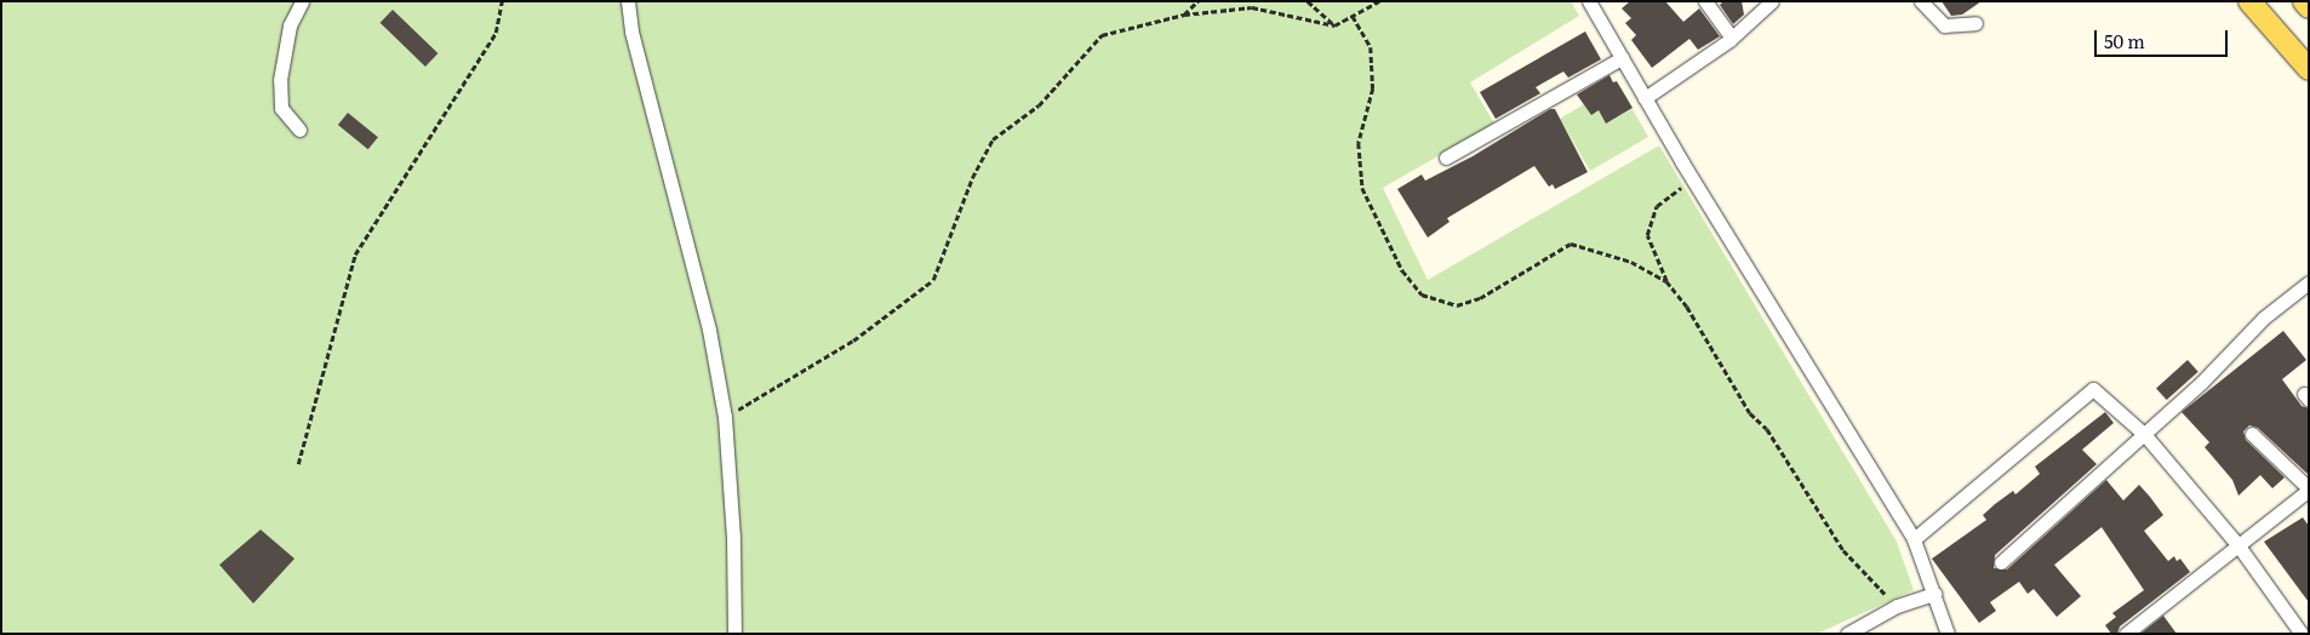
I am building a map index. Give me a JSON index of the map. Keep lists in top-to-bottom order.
{
  "scale_bar": "50 m"
}
